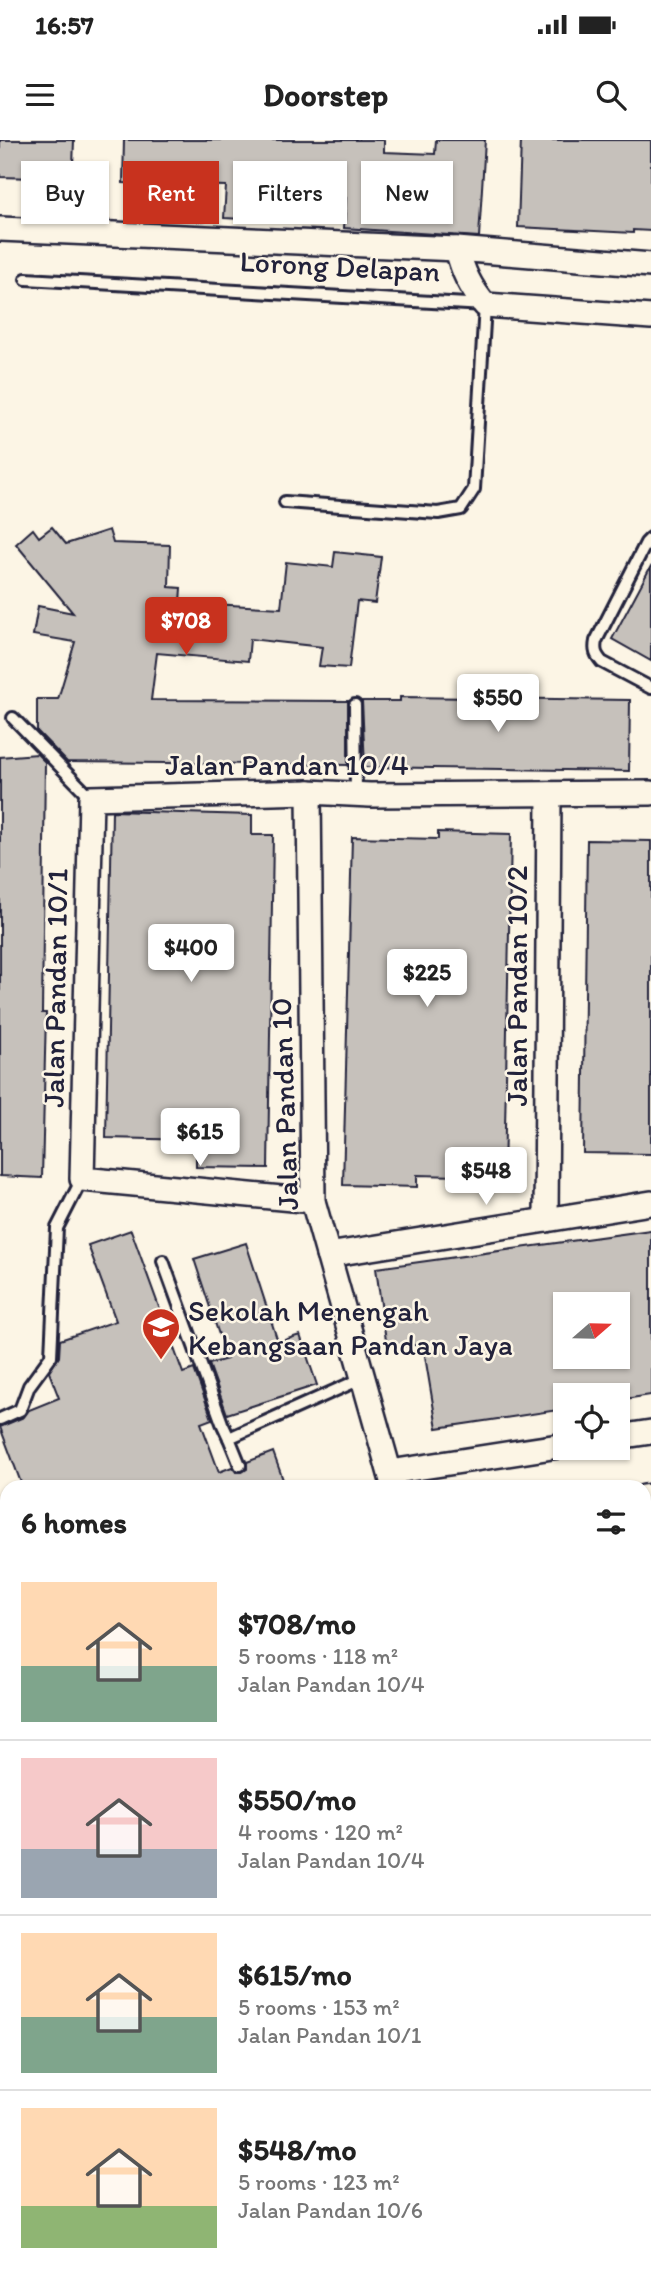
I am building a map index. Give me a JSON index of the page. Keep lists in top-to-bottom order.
{
  "streets": {
    "street": [
      "Lorong Delapan",
      "Jalan Pandan 10/4",
      "Jalan Pandan 10/2",
      "Jalan Pandan 10/1",
      "Jalan Pandan 10"
    ]
  },
  "crossings": [
    ["Jalan Pandan 10/4", "Jalan Pandan 10/2"],
    ["Jalan Pandan 10/4", "Jalan Pandan 10/1"],
    ["Jalan Pandan 10/4", "Jalan Pandan 10"]
  ],
  "places": {
    "school or university": ["Sekolah Menengah Kebangsaan Pandan Jaya"]
  },
  "north": "right",
  "page": {
    "status": "16:57",
    "header": "Doorstep",
    "chip": [
      "Buy",
      "Rent",
      "Filters",
      "New"
    ],
    "price": [
      "$708",
      "$550",
      "$400",
      "$225",
      "$615",
      "$548"
    ],
    "heading": "6 homes",
    "list": [
      {
        "name": "$708/mo",
        "note": "5 rooms · 118 m² · Jalan Pandan 10/4"
      },
      {
        "name": "$550/mo",
        "note": "4 rooms · 120 m² · Jalan Pandan 10/4"
      },
      {
        "name": "$615/mo",
        "note": "5 rooms · 153 m² · Jalan Pandan 10/1"
      },
      {
        "name": "$548/mo",
        "note": "5 rooms · 123 m² · Jalan Pandan 10/6"
      }
    ]
  }
}
